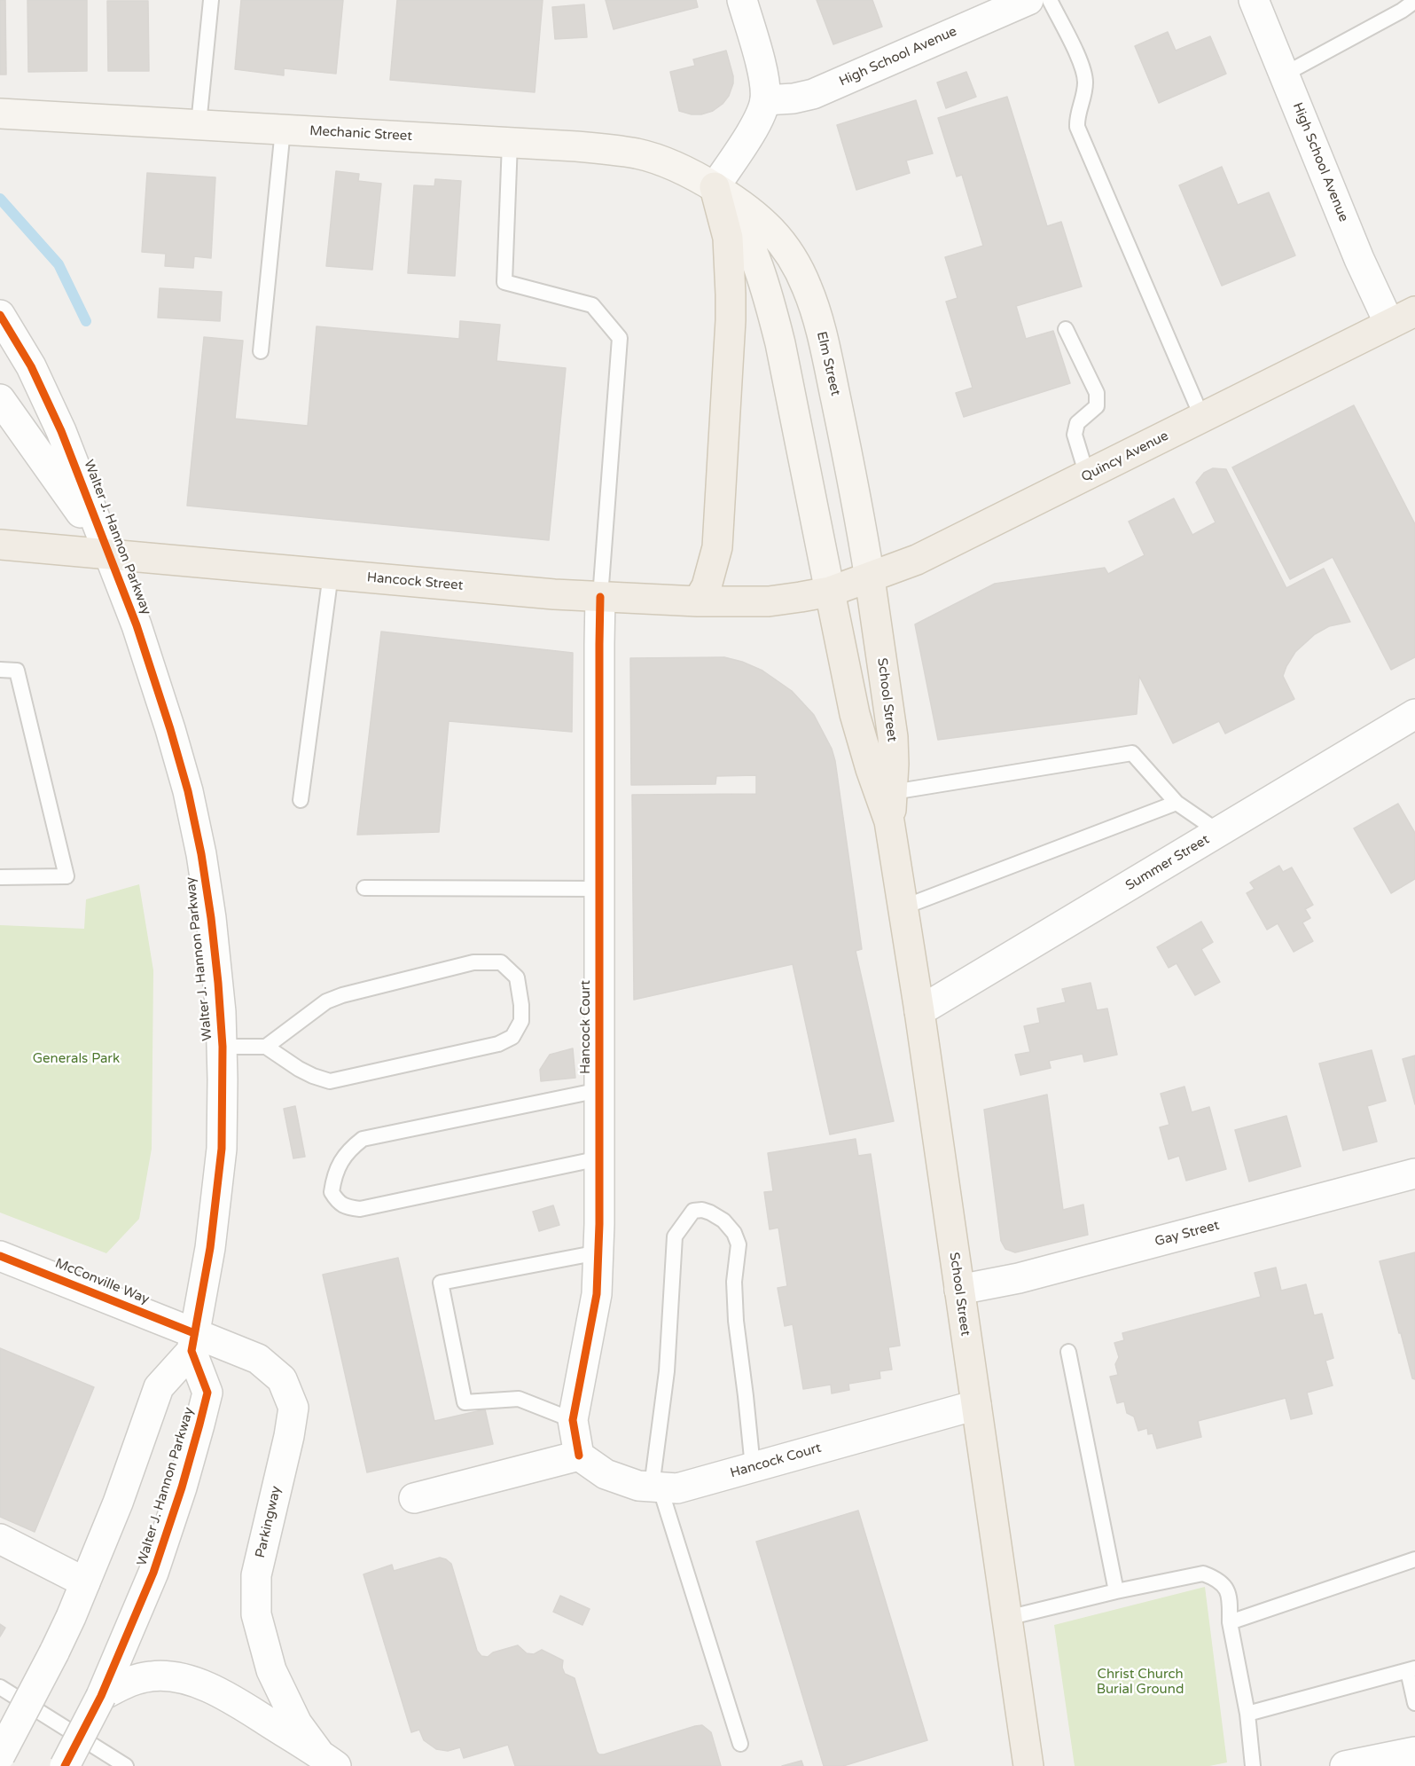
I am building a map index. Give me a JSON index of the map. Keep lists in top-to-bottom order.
{
  "streets": {
    "main road": [
      "Mechanic Street",
      "Elm Street",
      "Quincy Avenue",
      "Hancock Street",
      "School Street"
    ],
    "street": [
      "High School Avenue",
      "Walter J. Hannon Parkway",
      "Summer Street",
      "Hancock Court",
      "Gay Street",
      "McConville Way",
      "Parkingway"
    ]
  },
  "crossings": [
    ["High School Avenue", "Quincy Avenue"],
    ["Mechanic Street", "Elm Street"],
    ["Elm Street", "Quincy Avenue"],
    ["Elm Street", "School Street"],
    ["Quincy Avenue", "Hancock Street"],
    ["Quincy Avenue", "School Street"],
    ["Walter J. Hannon Parkway", "Hancock Street"],
    ["Walter J. Hannon Parkway", "McConville Way"],
    ["Walter J. Hannon Parkway", "Parkingway"],
    ["Hancock Street", "School Street"],
    ["Hancock Street", "Hancock Court"],
    ["School Street", "Summer Street"],
    ["School Street", "Hancock Court"],
    ["School Street", "Gay Street"],
    ["McConville Way", "Parkingway"]
  ],
  "parks": ["Generals Park", "Christ Church Burial Ground"]
}
